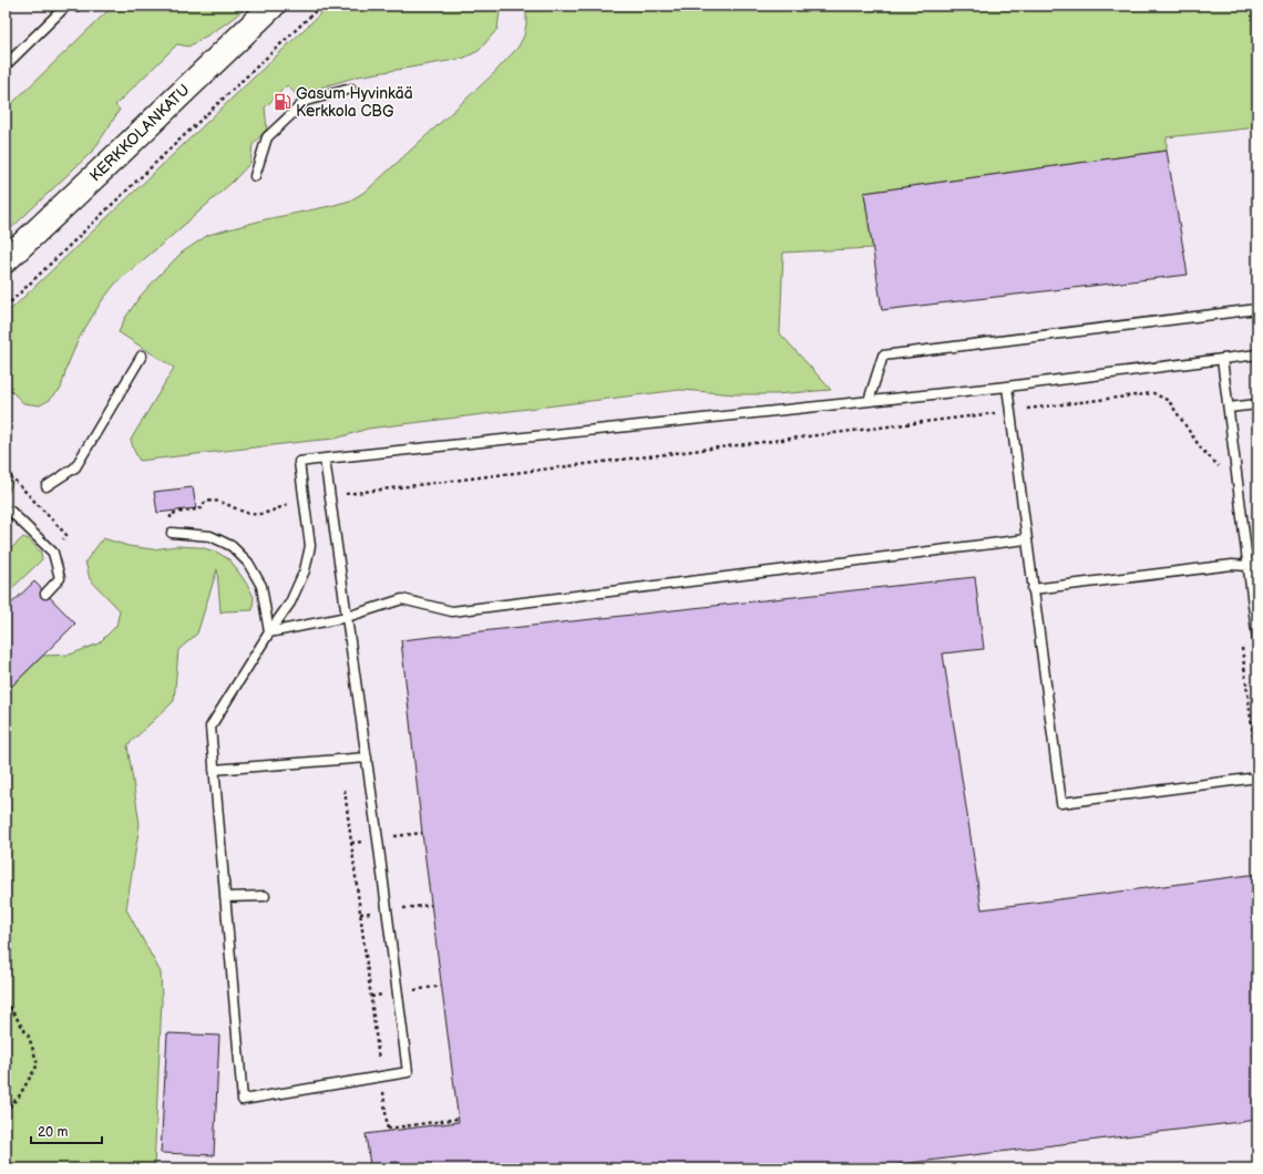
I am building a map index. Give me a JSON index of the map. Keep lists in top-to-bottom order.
{
  "streets": {
    "street": ["KERKKOLANKATU"]
  },
  "places": {
    "fuel station": ["Gasum Hyvinkää Kerkkola CBG"]
  },
  "scale_bar": "20 m"
}
